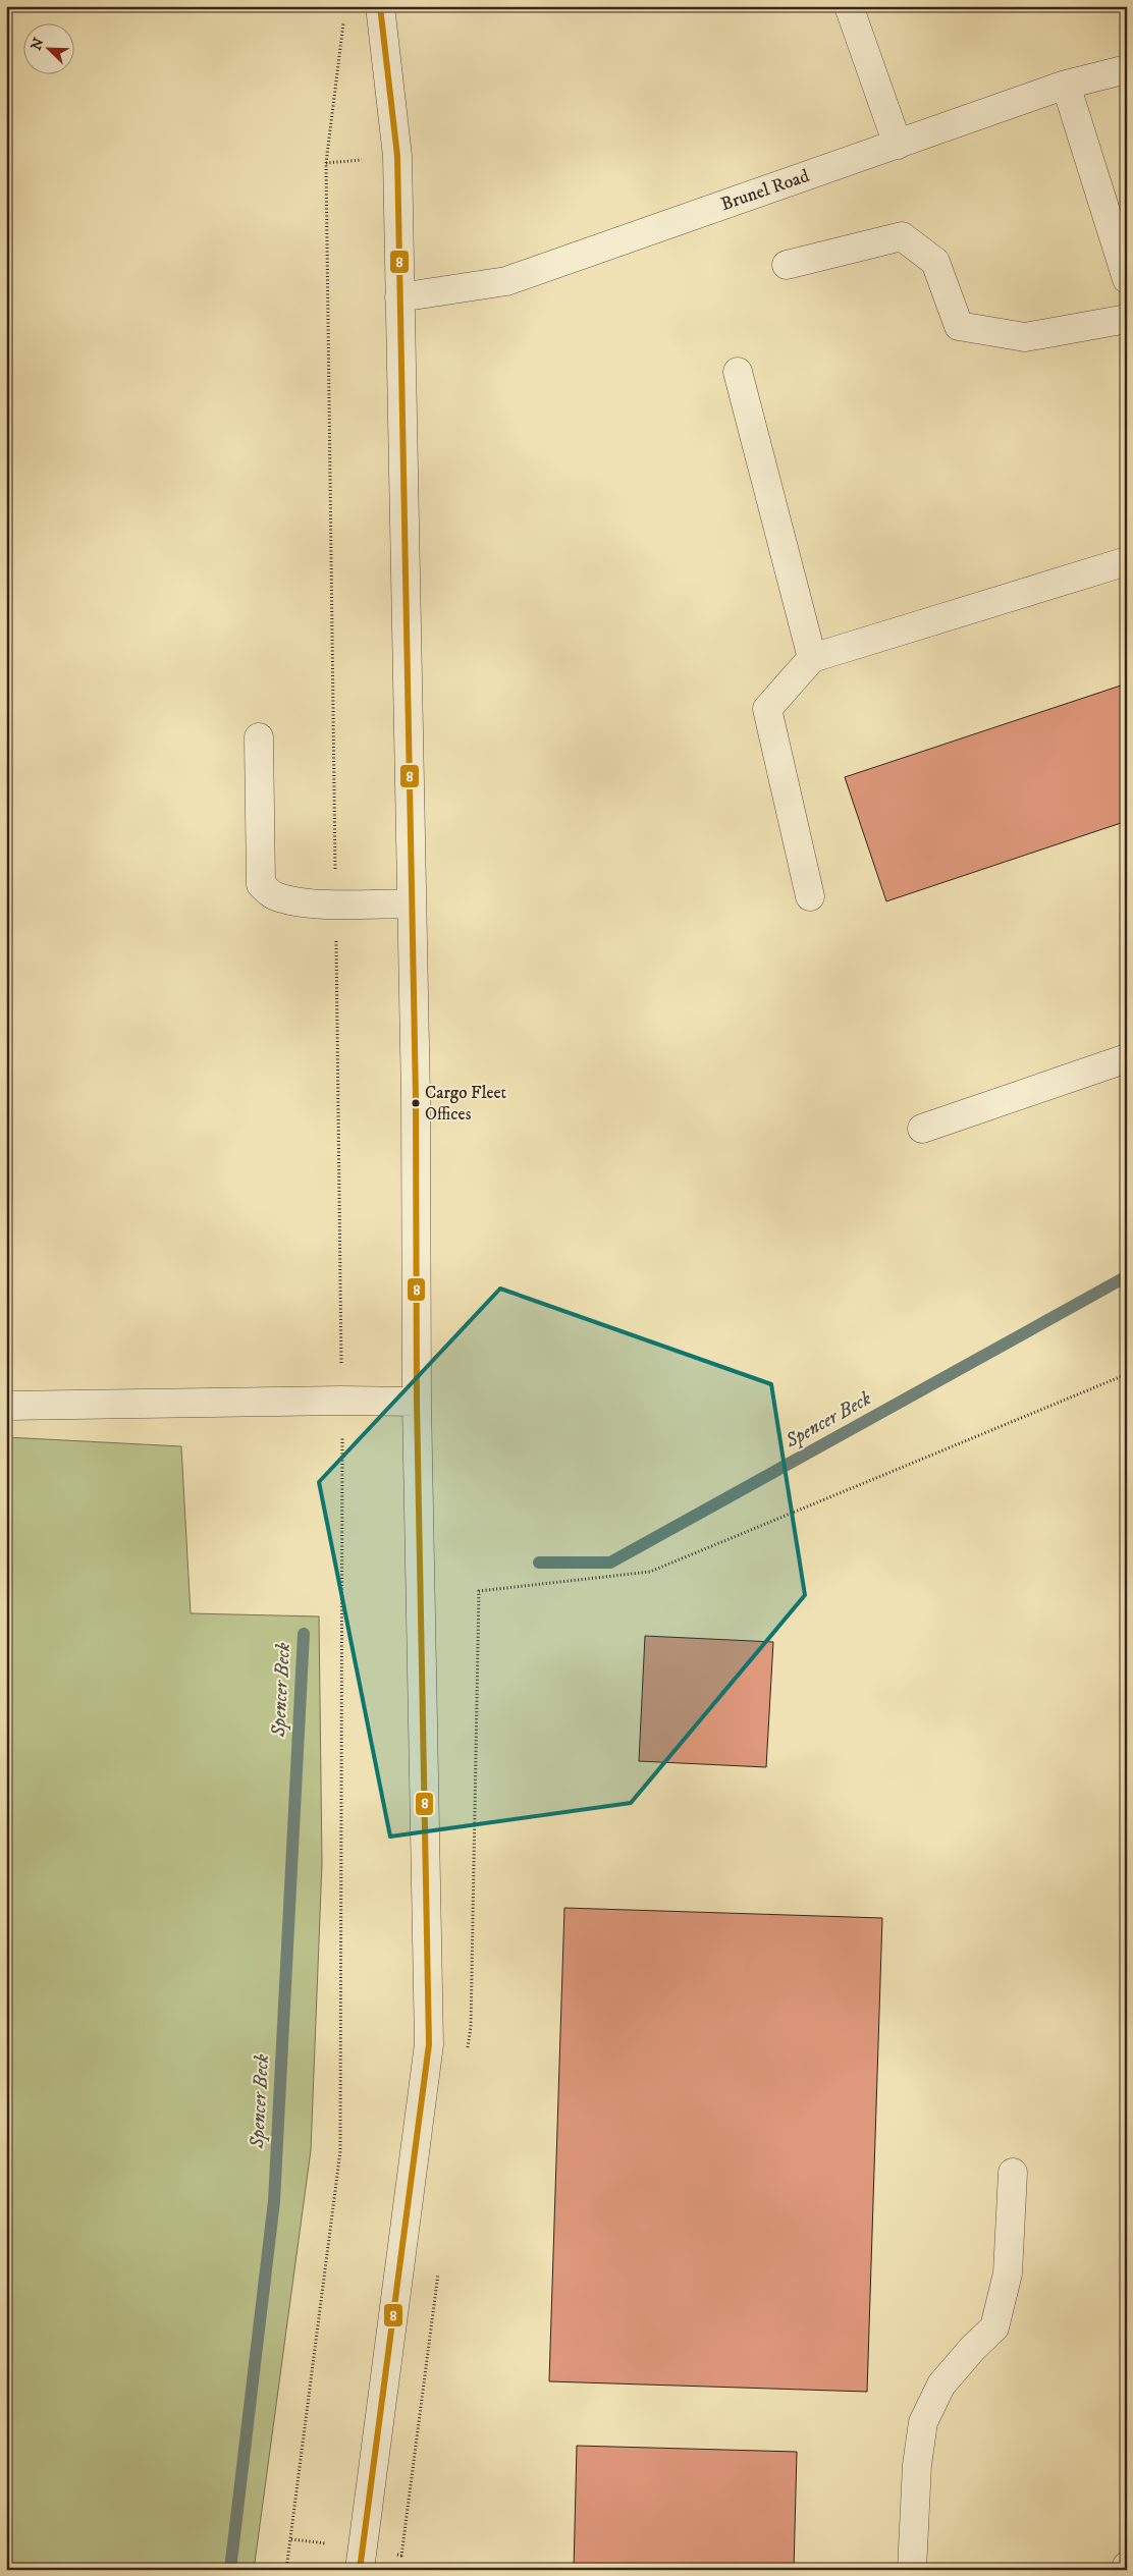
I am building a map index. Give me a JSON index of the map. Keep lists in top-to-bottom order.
{
  "streets": {
    "street": ["Brunel Road"]
  },
  "water": ["Spencer Beck"],
  "places": ["Cargo Fleet Offices"],
  "lines": ["transit line 8"],
  "north": "top left"
}
